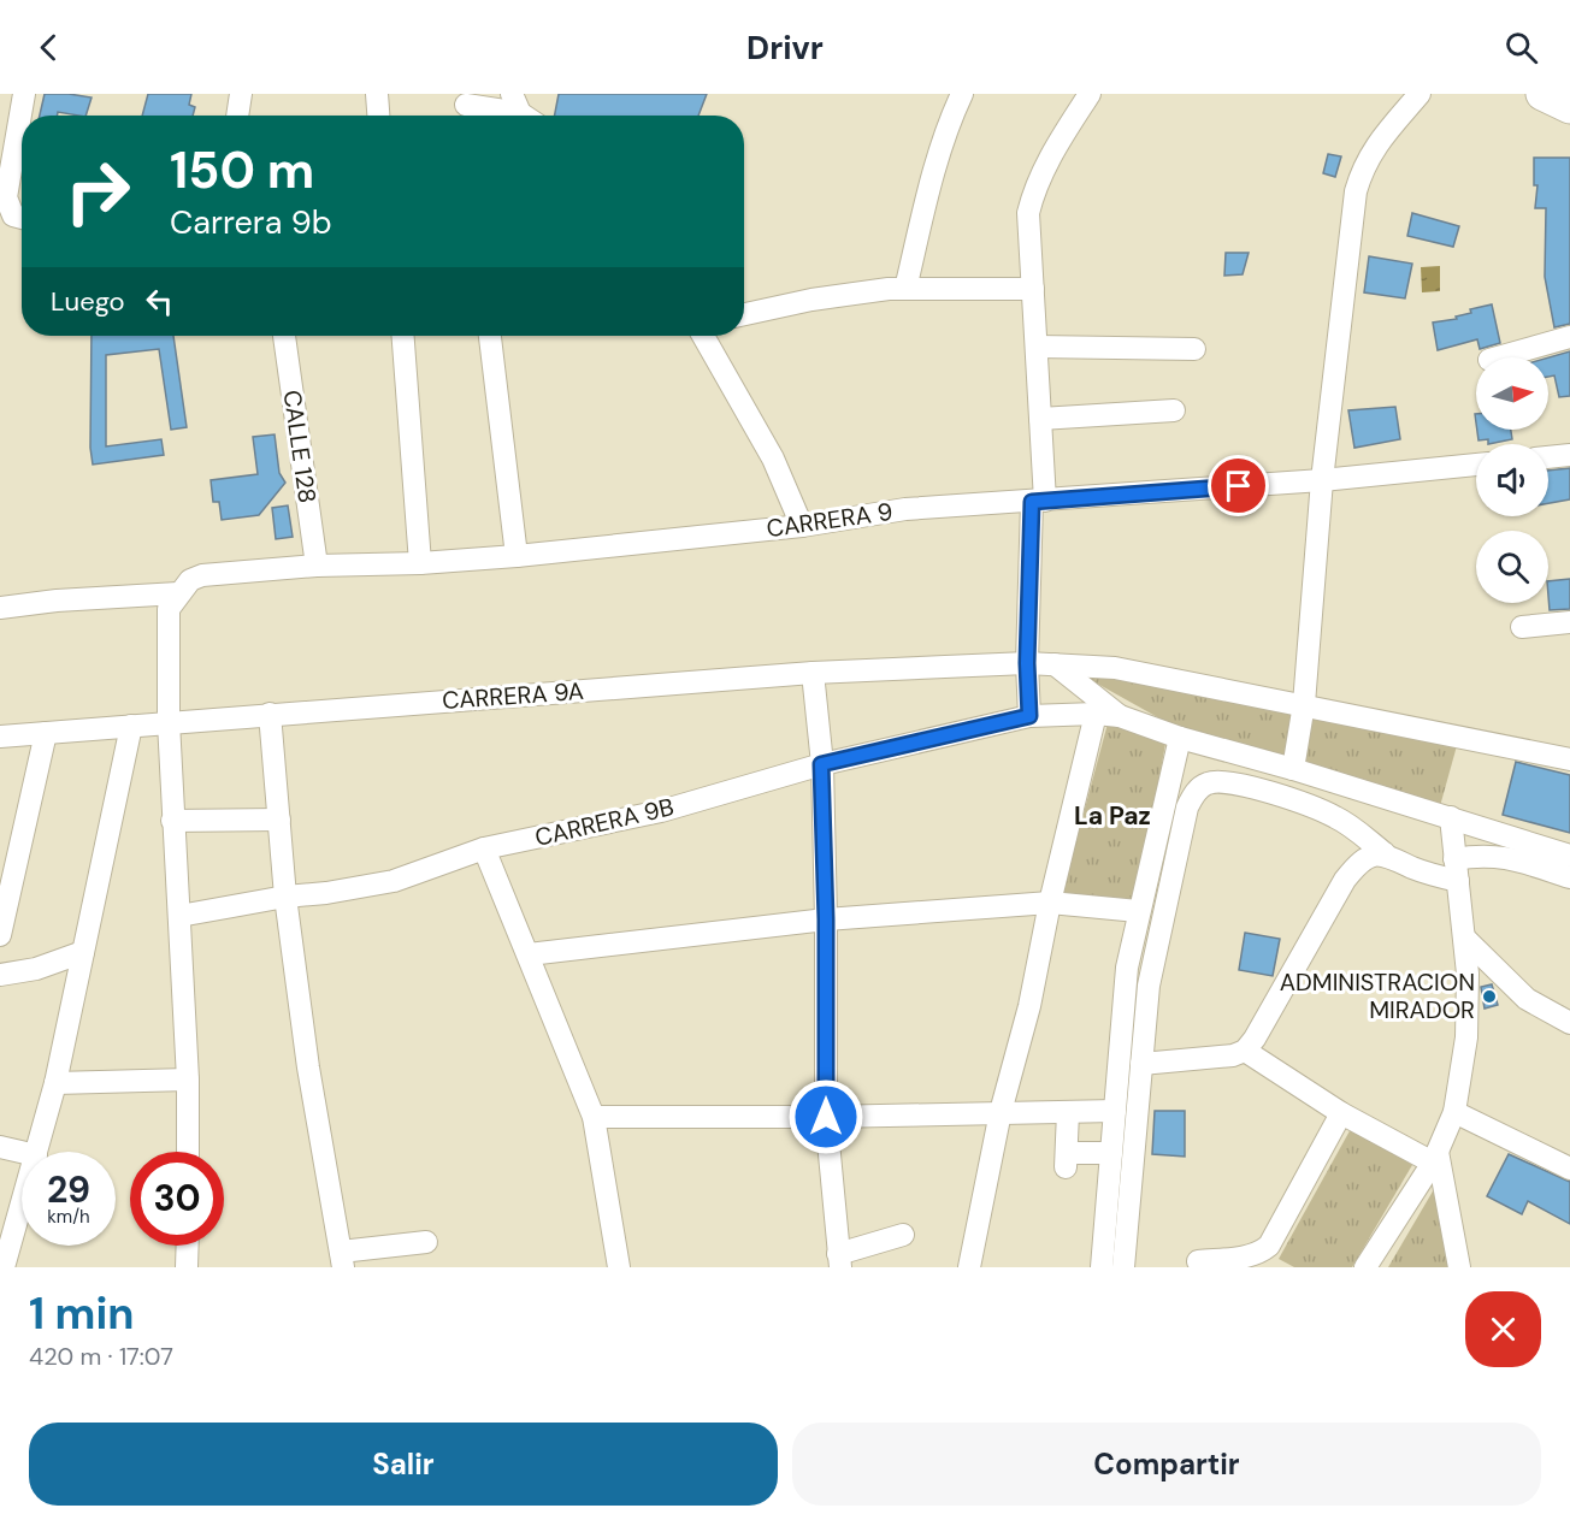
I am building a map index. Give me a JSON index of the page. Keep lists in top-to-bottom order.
{
  "streets": {
    "street": [
      "CALLE 128",
      "CARRERA 9",
      "CARRERA 9A",
      "CARRERA 9B"
    ]
  },
  "crossings": [
    ["CALLE 128", "CARRERA 9"]
  ],
  "districts": ["La Paz"],
  "places": ["ADMINISTRACION MIRADOR"],
  "north": "right",
  "page": {
    "header": "Drivr",
    "turn": ["150 m", "Carrera 9b"],
    "then": "Luego",
    "speed": "29 km/h",
    "limit": "30",
    "heading": ["1 min", "420 m · 17:07"],
    "buttons": ["Salir", "Compartir"]
  }
}
